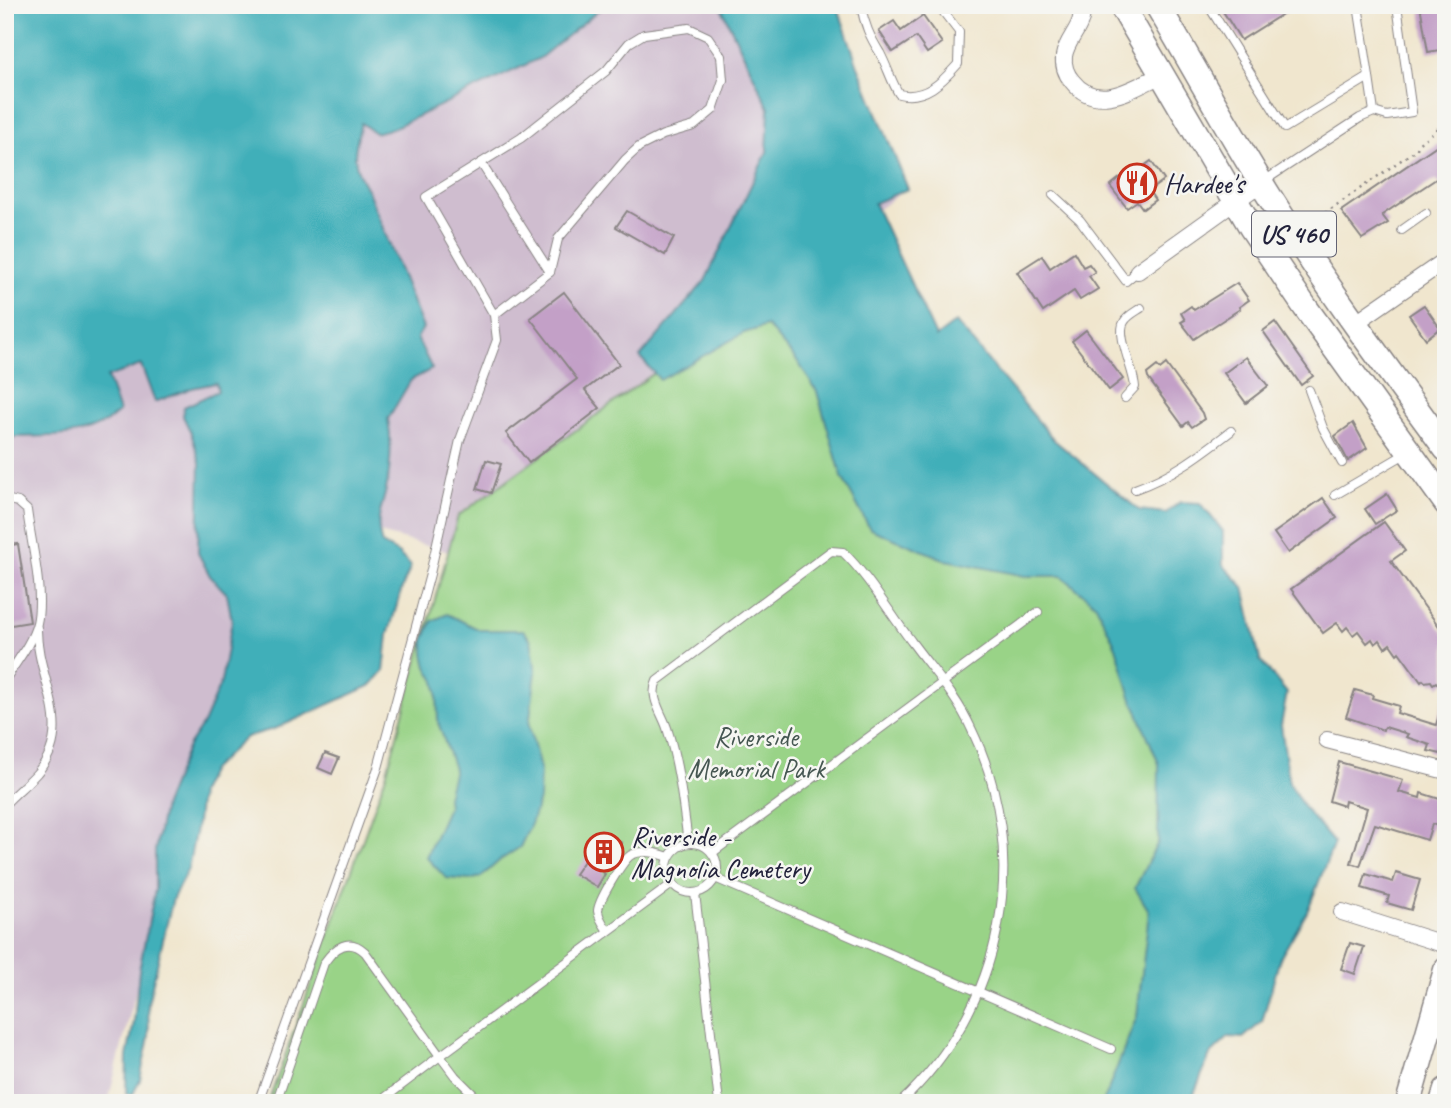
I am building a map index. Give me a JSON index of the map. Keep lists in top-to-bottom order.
{
  "streets": {
    "main road": ["US 460"]
  },
  "parks": ["Riverside Memorial Park"],
  "places": {
    "restaurant": ["Hardee's"],
    "building": ["Riverside - Magnolia Cemetery"]
  }
}
